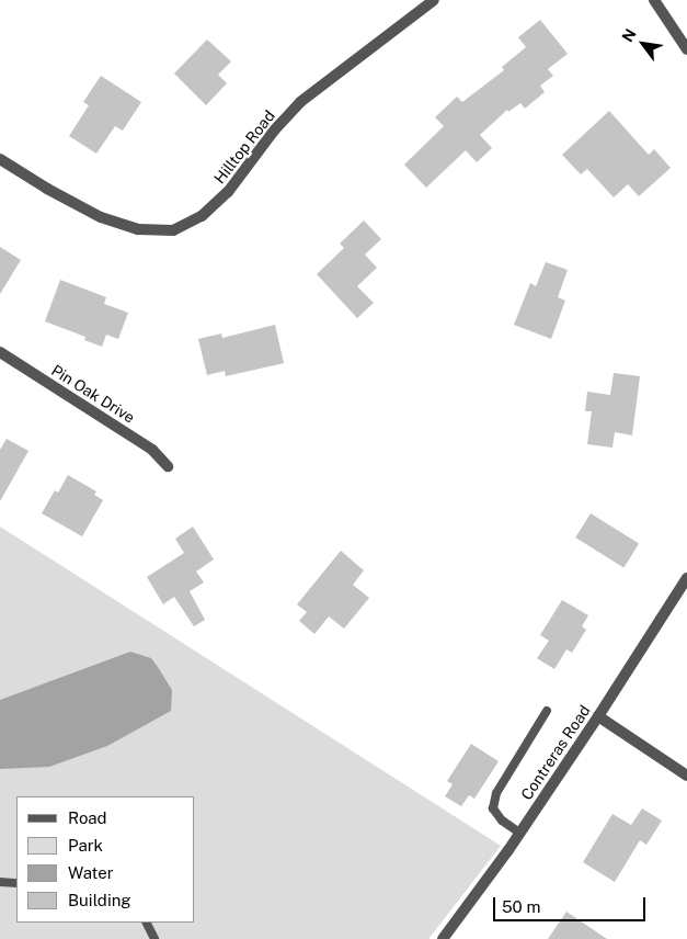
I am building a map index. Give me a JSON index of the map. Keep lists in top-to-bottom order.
{
  "streets": {
    "street": ["Hilltop Road", "Pin Oak Drive", "Contreras Road"]
  },
  "legend": [
    "Road",
    "Park",
    "Water",
    "Building"
  ],
  "scale_bar": "50 m",
  "north": "top left"
}
